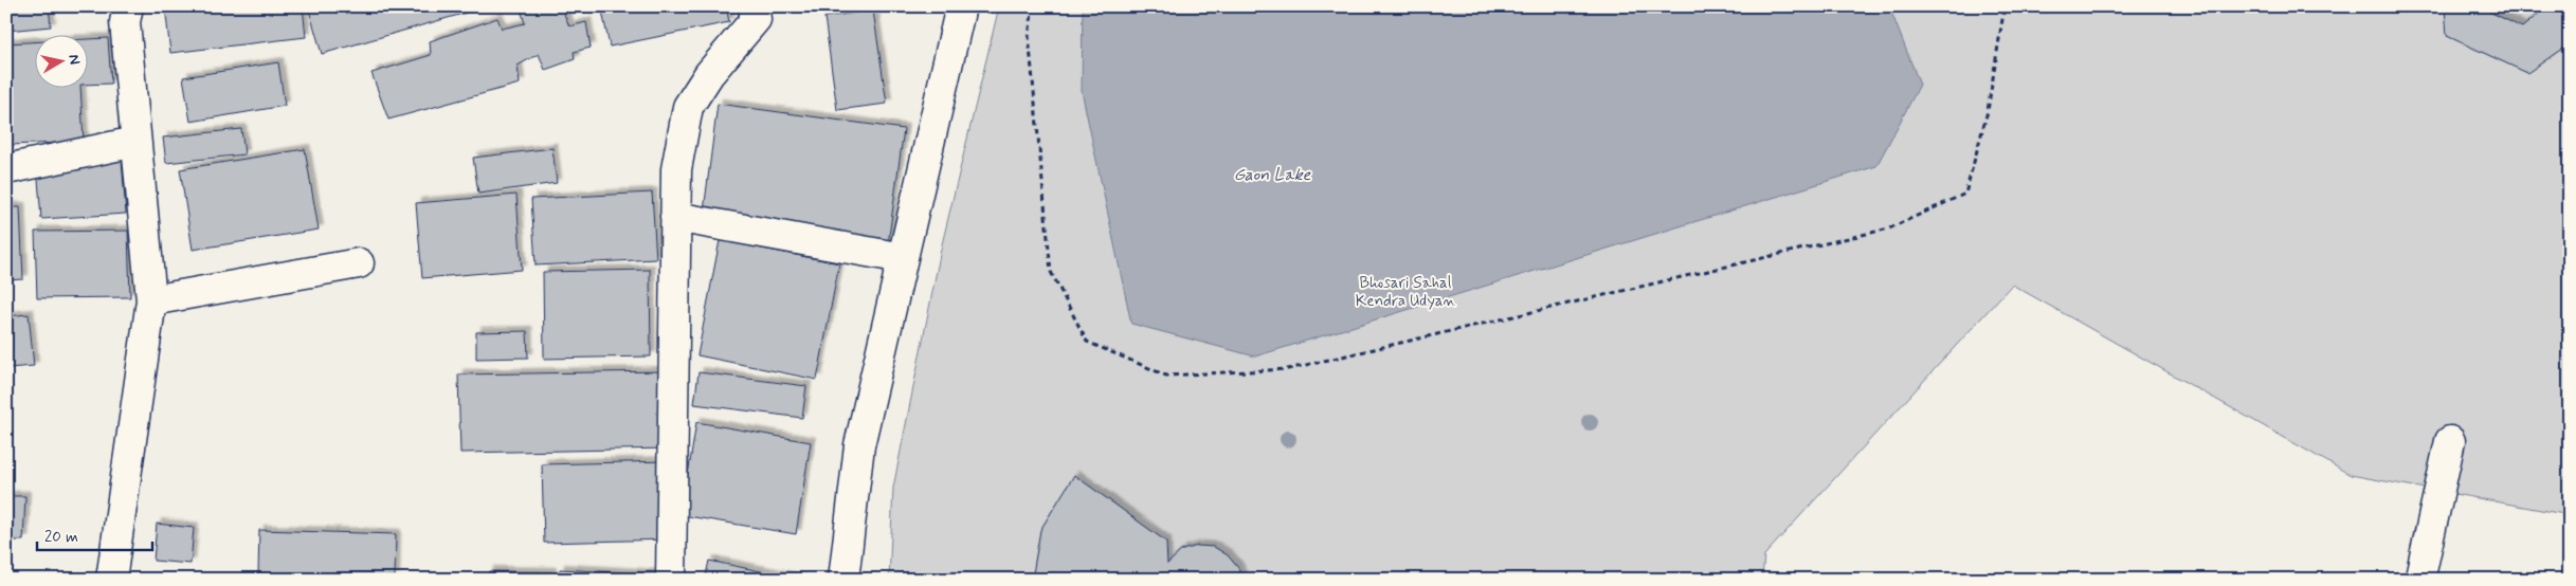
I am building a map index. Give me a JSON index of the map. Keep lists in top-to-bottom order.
{
  "water": ["Gaon Lake"],
  "parks": ["Bhosari Sahal Kendra Udyan"],
  "scale_bar": "20 m",
  "north": "right"
}
